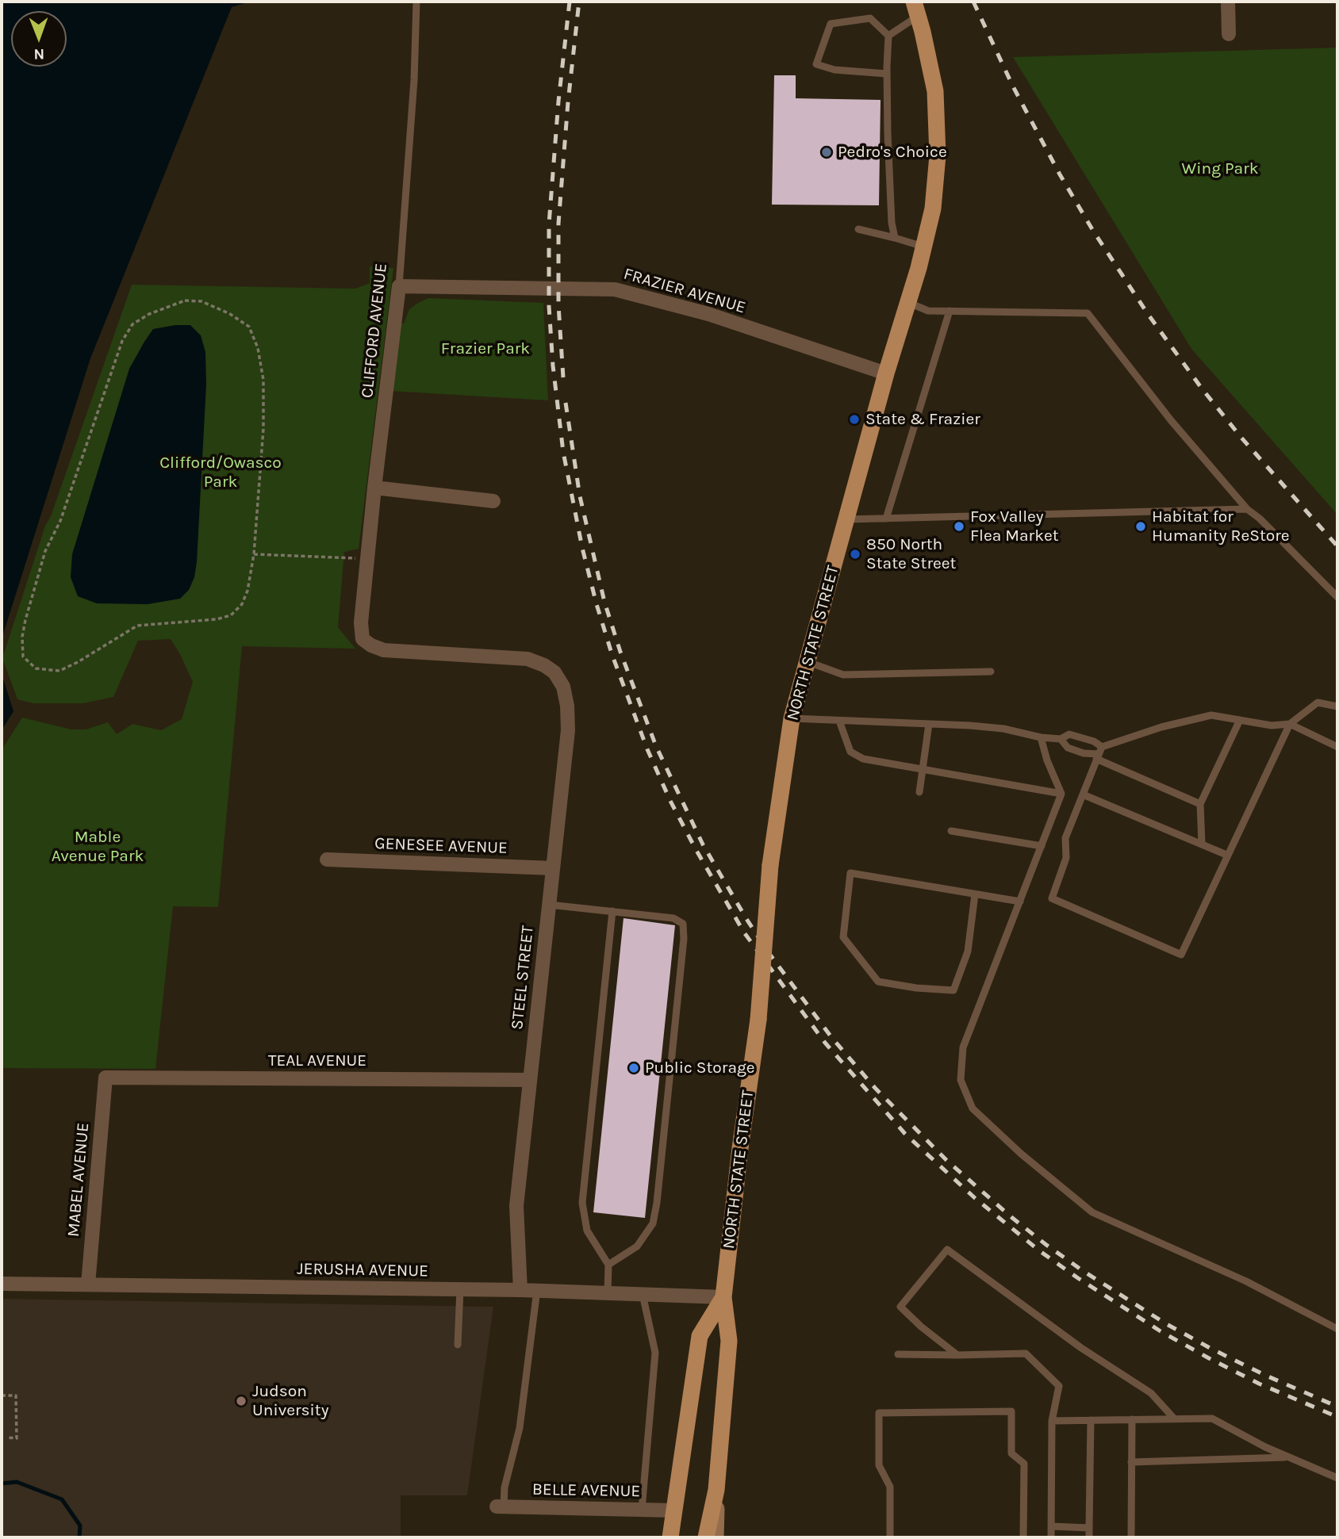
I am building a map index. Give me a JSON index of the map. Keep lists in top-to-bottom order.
{
  "streets": {
    "main road": ["NORTH STATE STREET"],
    "street": [
      "FRAZIER AVENUE",
      "CLIFFORD AVENUE",
      "GENESEE AVENUE",
      "STEEL STREET",
      "TEAL AVENUE",
      "MABEL AVENUE",
      "JERUSHA AVENUE",
      "BELLE AVENUE"
    ]
  },
  "crossings": [
    ["FRAZIER AVENUE", "CLIFFORD AVENUE"],
    ["FRAZIER AVENUE", "NORTH STATE STREET"],
    ["CLIFFORD AVENUE", "STEEL STREET"],
    ["NORTH STATE STREET", "JERUSHA AVENUE"],
    ["NORTH STATE STREET", "BELLE AVENUE"],
    ["GENESEE AVENUE", "STEEL STREET"],
    ["STEEL STREET", "TEAL AVENUE"],
    ["STEEL STREET", "JERUSHA AVENUE"],
    ["TEAL AVENUE", "MABEL AVENUE"],
    ["MABEL AVENUE", "JERUSHA AVENUE"]
  ],
  "parks": [
    "Wing Park",
    "Frazier Park",
    "Clifford/Owasco Park",
    "Mable Avenue Park"
  ],
  "places": [
    "Pedro's Choice",
    "State & Frazier",
    "Fox Valley Flea Market",
    "Habitat for Humanity ReStore",
    "850 North State Street",
    "Public Storage",
    "Judson University"
  ],
  "north": "bottom"
}
